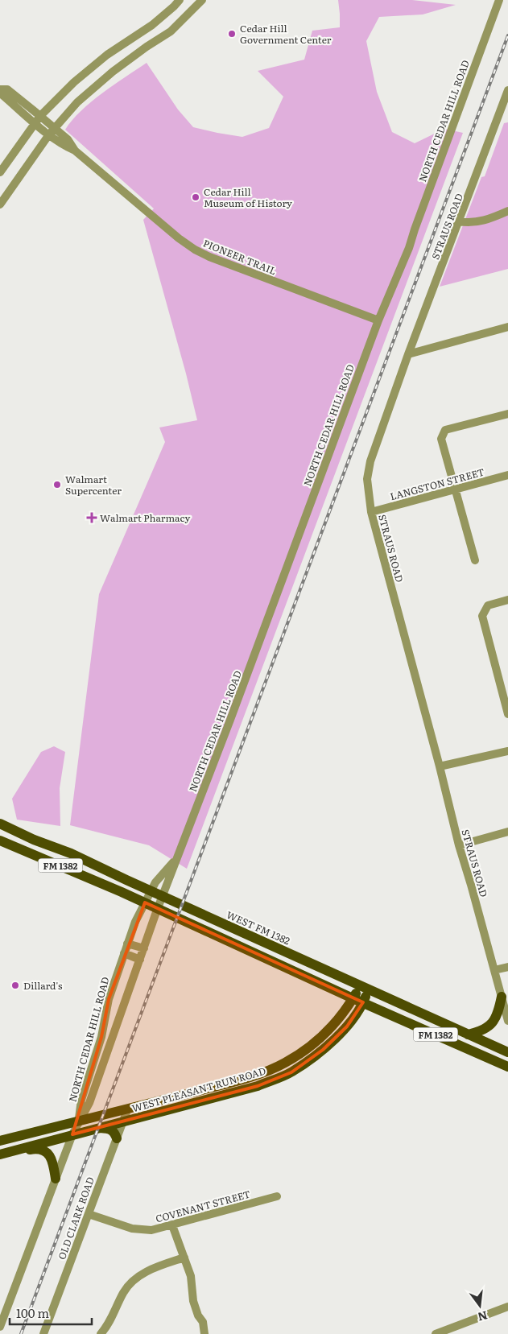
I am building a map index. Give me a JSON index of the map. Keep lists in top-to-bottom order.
{
  "streets": {
    "main road": ["FM 1382", "WEST FM 1382", "WEST PLEASANT RUN ROAD"],
    "street": [
      "NORTH CEDAR HILL ROAD",
      "STRAUS ROAD",
      "PIONEER TRAIL",
      "LANGSTON STREET",
      "COVENANT STREET",
      "OLD CLARK ROAD"
    ]
  },
  "crossings": [
    ["NORTH CEDAR HILL ROAD", "PIONEER TRAIL"],
    ["NORTH CEDAR HILL ROAD", "WEST PLEASANT RUN ROAD"],
    ["STRAUS ROAD", "LANGSTON STREET"],
    ["FM 1382", "WEST PLEASANT RUN ROAD"],
    ["WEST FM 1382", "WEST PLEASANT RUN ROAD"],
    ["WEST PLEASANT RUN ROAD", "OLD CLARK ROAD"],
    ["COVENANT STREET", "OLD CLARK ROAD"]
  ],
  "places": {
    "other": [
      "Cedar Hill Government Center",
      "Cedar Hill Museum of History",
      "Walmart Supercenter",
      "Dillard's"
    ],
    "health": ["Walmart Pharmacy"]
  },
  "scale_bar": "100 m",
  "north": "bottom"
}
